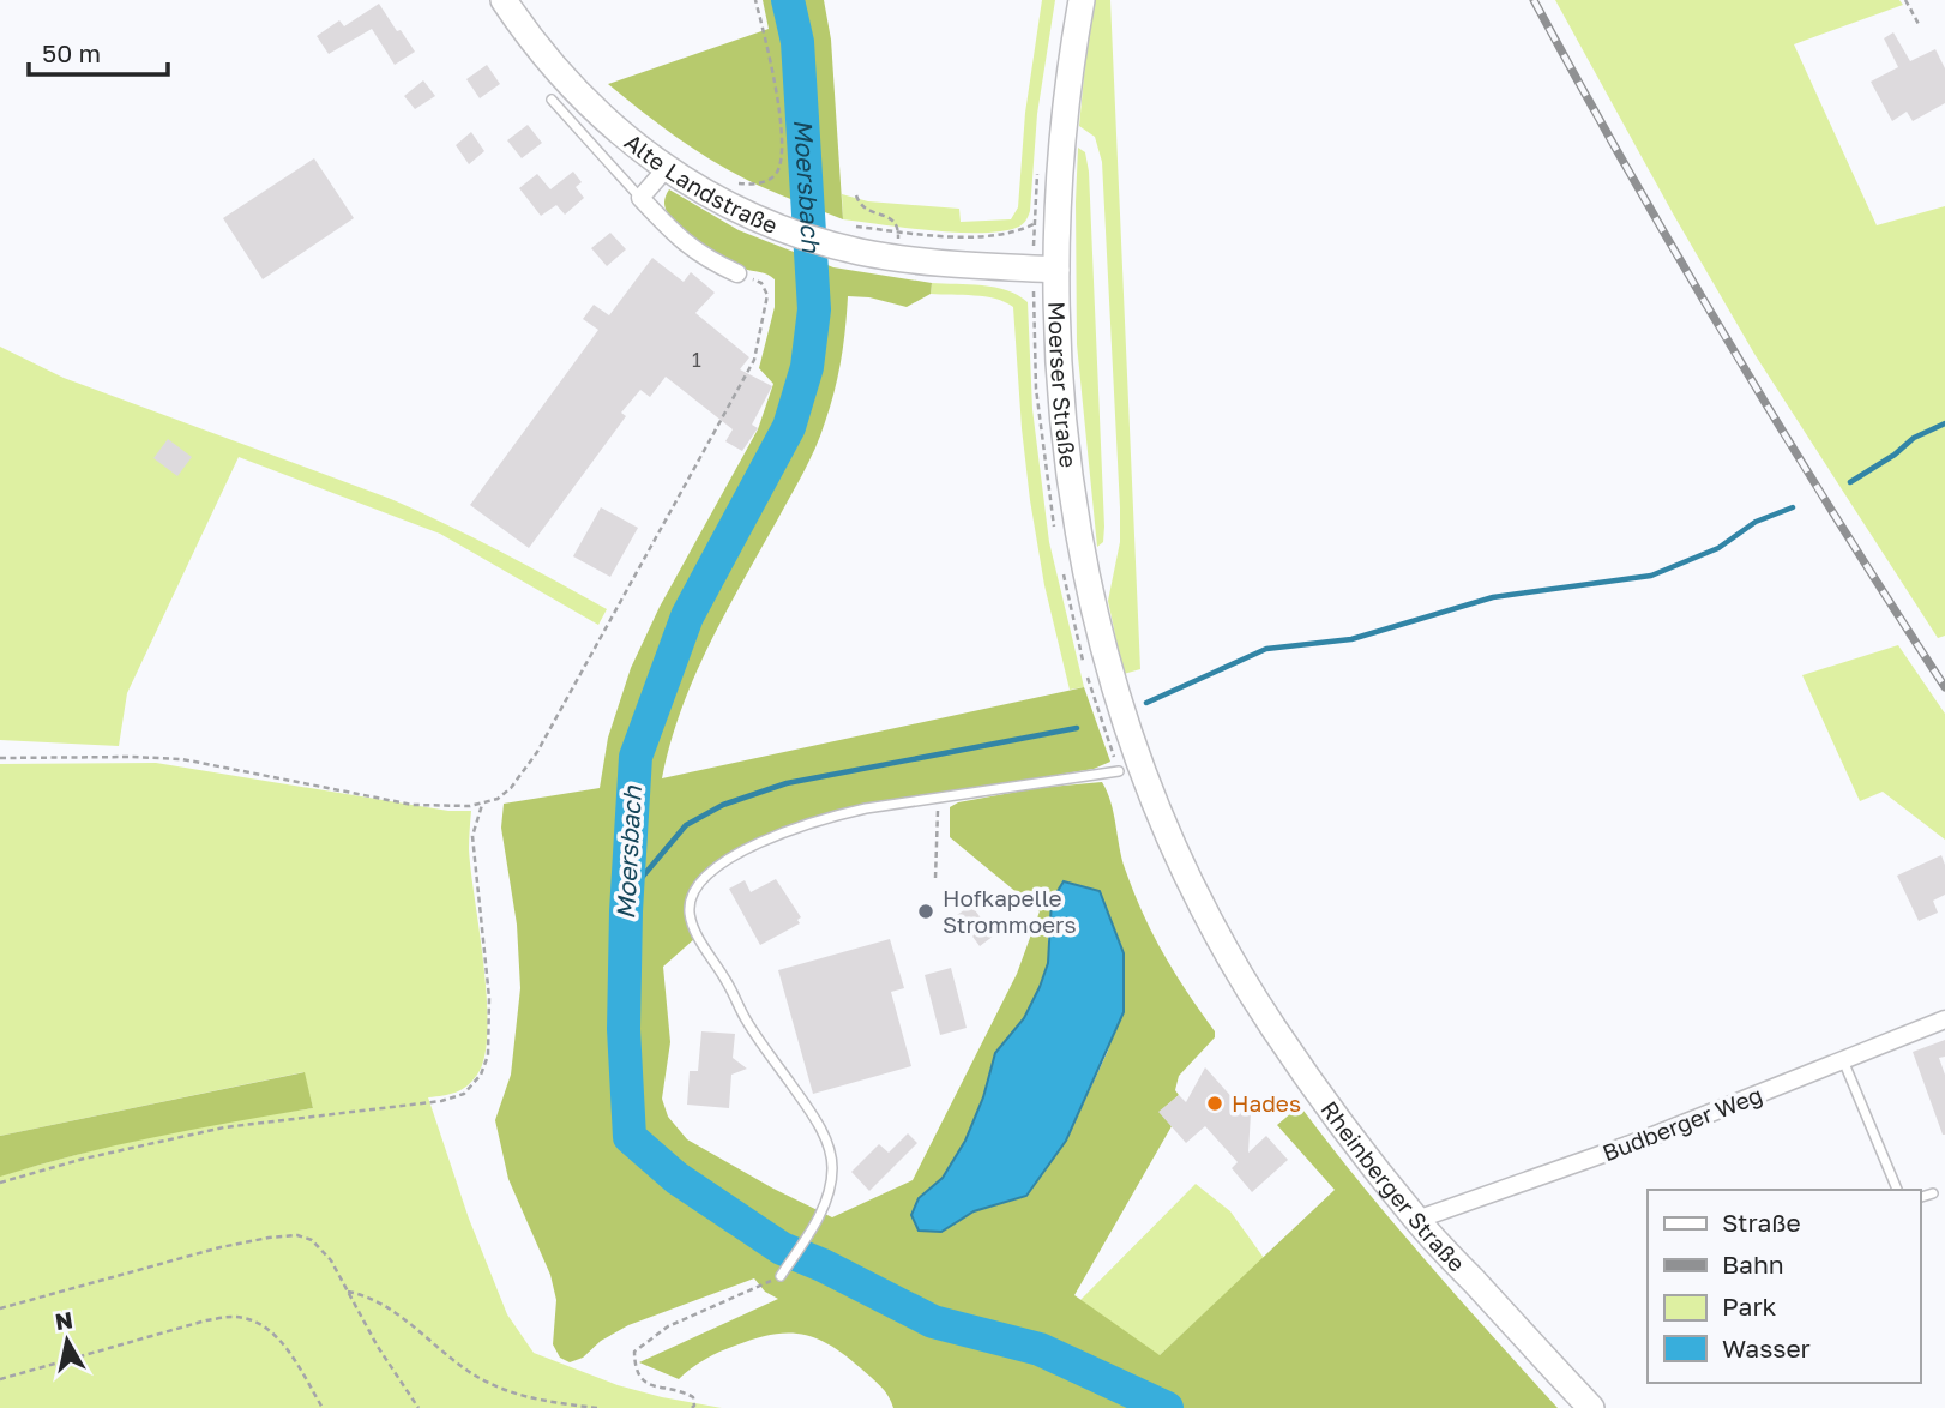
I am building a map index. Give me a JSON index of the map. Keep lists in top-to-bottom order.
{
  "streets": {
    "main road": ["Alte Landstraße", "Moerser Straße", "Rheinberger Straße"],
    "street": ["Budberger Weg"]
  },
  "crossings": [
    ["Alte Landstraße", "Moerser Straße"],
    ["Moerser Straße", "Rheinberger Straße"],
    ["Budberger Weg", "Rheinberger Straße"]
  ],
  "water": ["Moersbach"],
  "places": ["Hofkapelle Strommoers", "Hades"],
  "house_numbers": ["1"],
  "legend": [
    "Straße",
    "Bahn",
    "Park",
    "Wasser"
  ],
  "scale_bar": "50 m",
  "north": "top"
}
